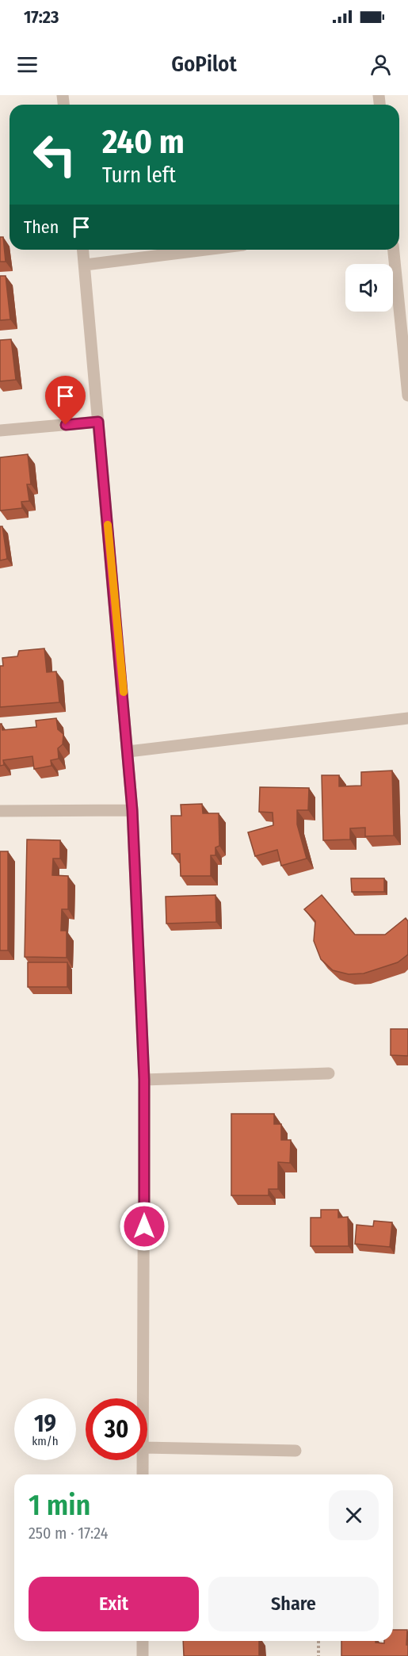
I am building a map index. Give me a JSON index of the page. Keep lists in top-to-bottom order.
{
  "page": {
    "status": "17:23",
    "header": "GoPilot",
    "turn": ["240 m", "Turn left"],
    "then": "Then",
    "speed": "19 km/h",
    "limit": "30",
    "heading": ["1 min", "250 m · 17:24"],
    "buttons": ["Exit", "Share"]
  }
}
